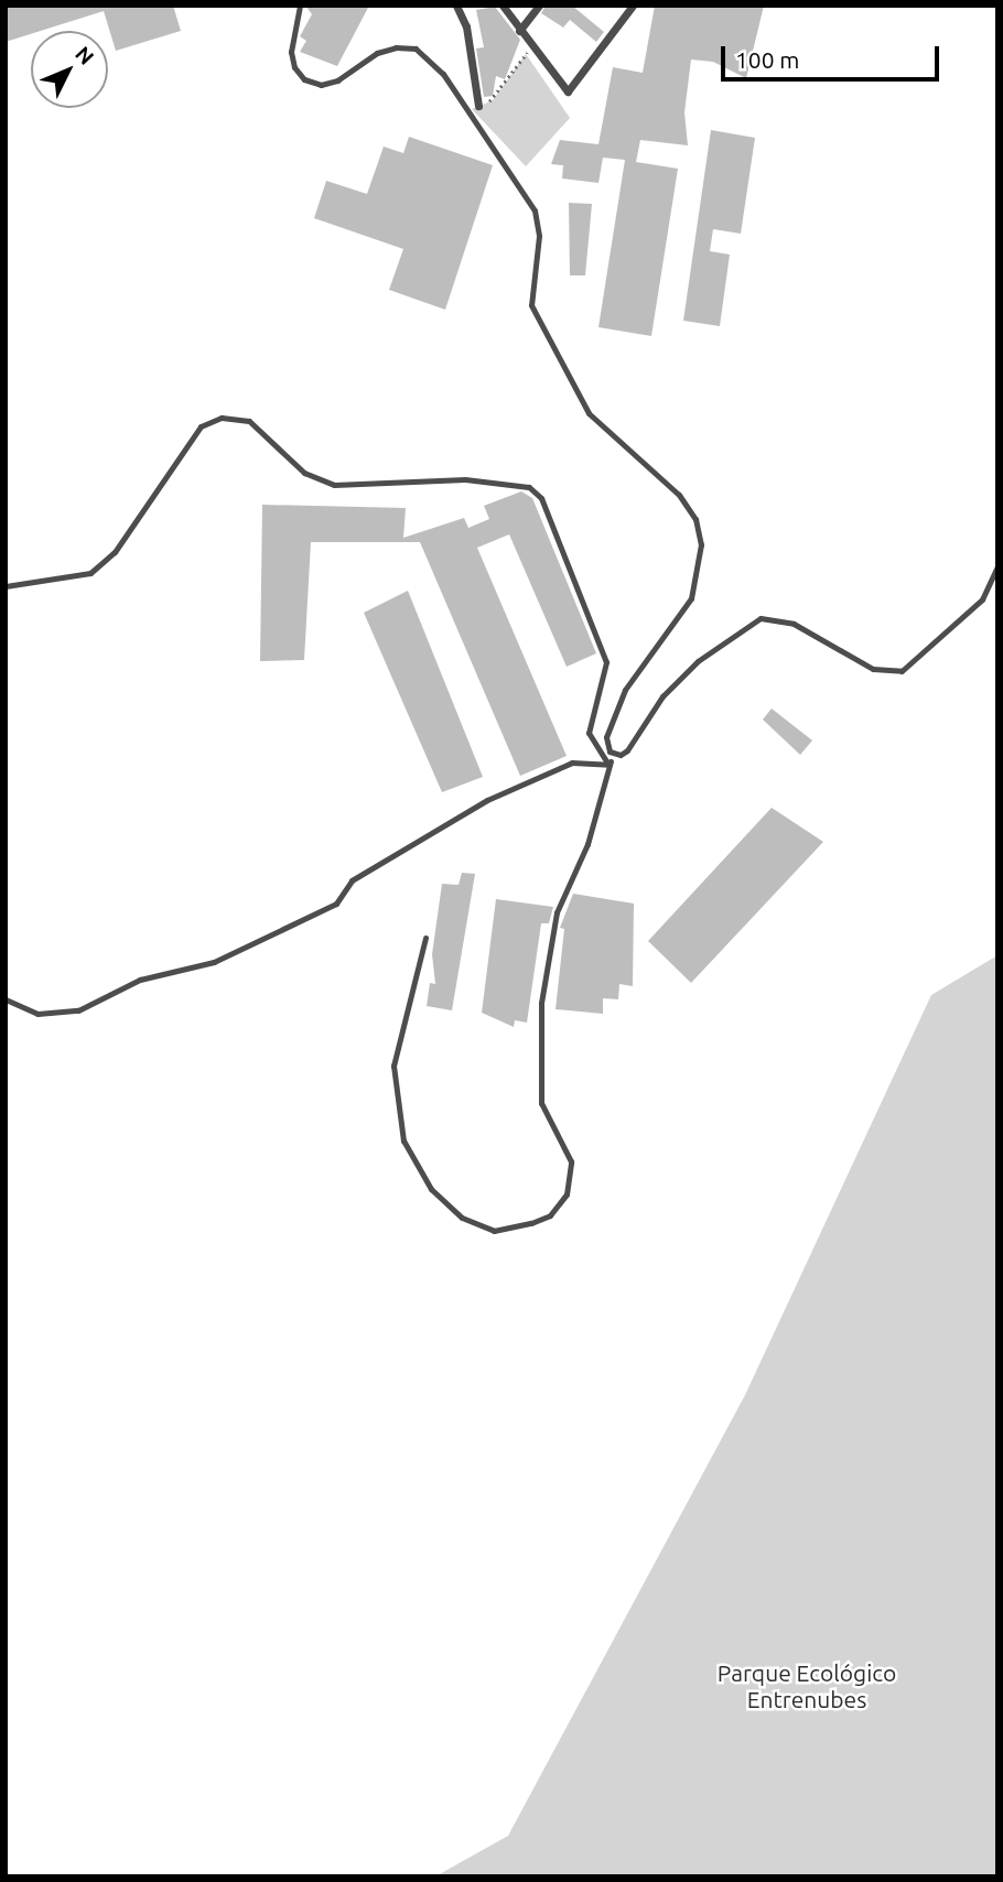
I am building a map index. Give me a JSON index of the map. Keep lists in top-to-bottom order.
{
  "parks": ["Parque Ecológico Entrenubes"],
  "scale_bar": "100 m",
  "north": "top right"
}
